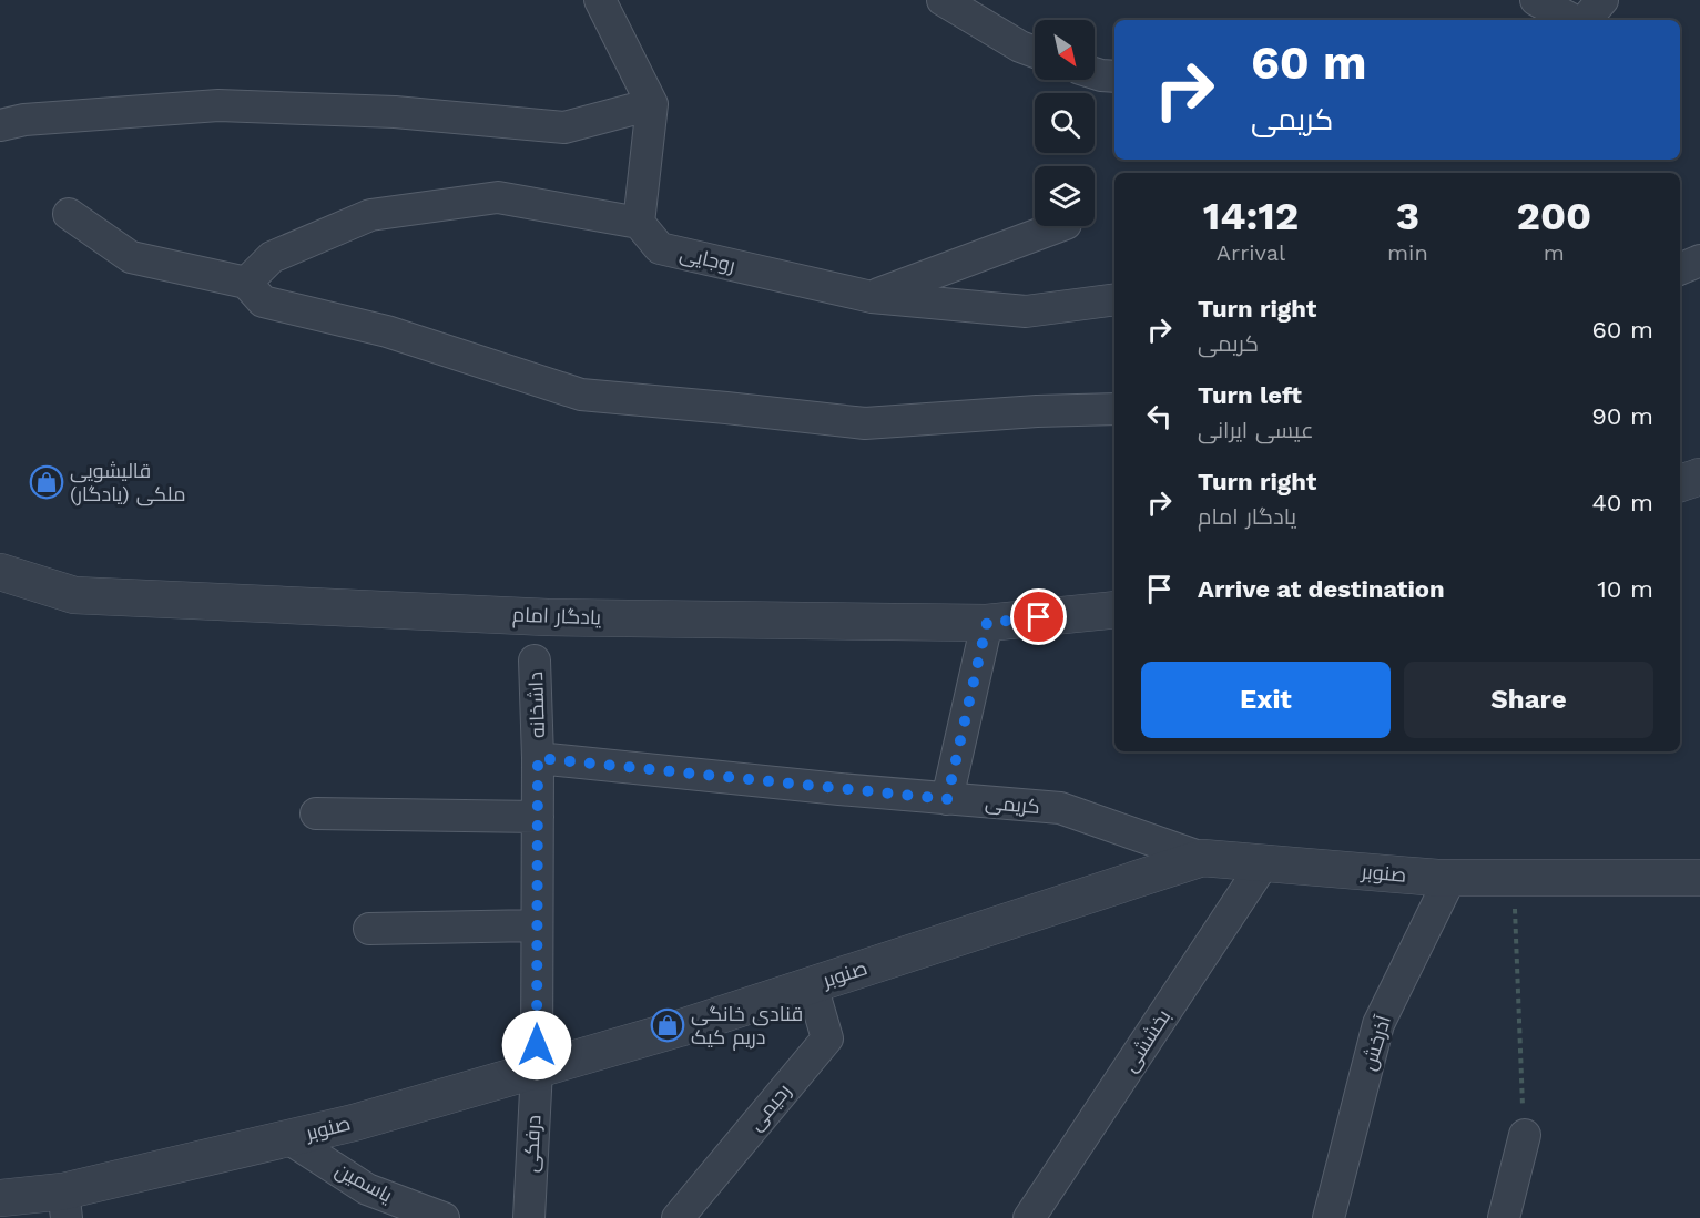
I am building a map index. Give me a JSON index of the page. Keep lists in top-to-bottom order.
{
  "streets": {
    "street": [
      "روجایی",
      "یادگار امام",
      "داشخانه",
      "کریمی",
      "صنوبر",
      "بخششی",
      "آذرخش",
      "رحیمی",
      "درفکی",
      "یاسمین"
    ]
  },
  "crossings": [
    ["داشخانه", "کریمی"],
    ["داشخانه", "صنوبر"],
    ["داشخانه", "درفکی"],
    ["کریمی", "صنوبر"],
    ["صنوبر", "بخششی"],
    ["صنوبر", "آذرخش"],
    ["صنوبر", "رحیمی"],
    ["صنوبر", "درفکی"],
    ["صنوبر", "یاسمین"]
  ],
  "places": {
    "shop": ["قالیشویی ملکی (یادگار)", "قنادی خانگی دریم کیک"]
  },
  "north": "bottom right",
  "page": {
    "turn": ["60 m", "کریمی"],
    "eta": [
      "14:12",
      "Arrival",
      "3",
      "min",
      "200",
      "m"
    ],
    "list": [
      {
        "name": "Turn right",
        "note": "کریمی",
        "value": "60 m"
      },
      {
        "name": "Turn left",
        "note": "عیسی ایرانی",
        "value": "90 m"
      },
      {
        "name": "Turn right",
        "note": "یادگار امام",
        "value": "40 m"
      },
      {
        "name": "Arrive at destination",
        "value": "10 m"
      }
    ],
    "buttons": ["Exit", "Share"]
  }
}
